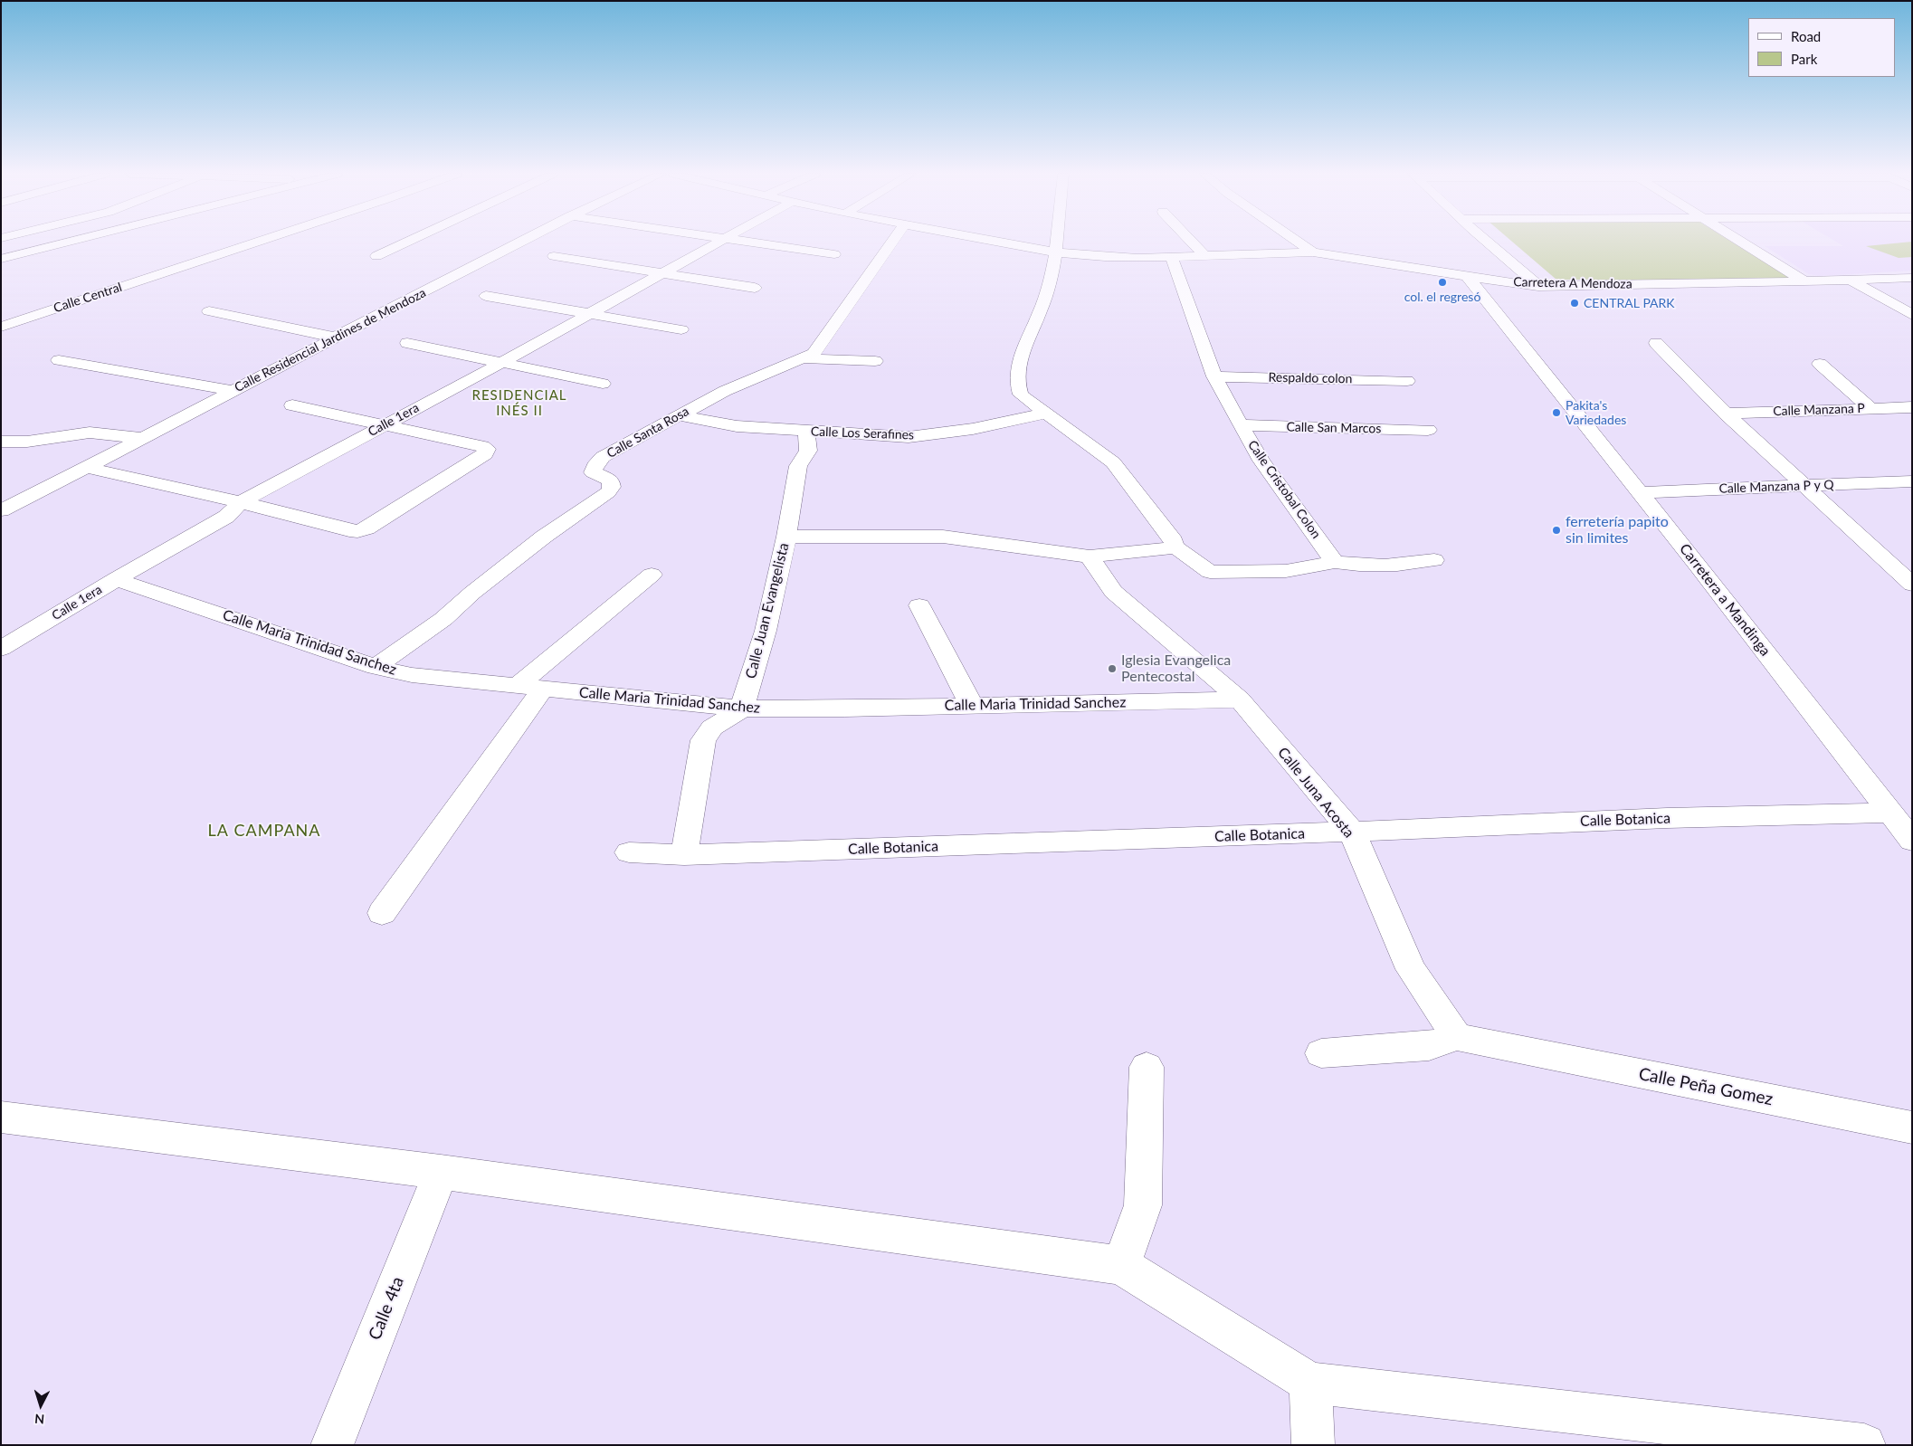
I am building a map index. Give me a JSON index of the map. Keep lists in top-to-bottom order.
{
  "streets": {
    "street": [
      "Carretera A Mendoza",
      "Calle Central",
      "Calle Residencial Jardines de Mendoza",
      "Respaldo colon",
      "Calle Manzana P",
      "Calle 1era",
      "Calle San Marcos",
      "Calle Santa Rosa",
      "Calle Los Serafines",
      "Calle Manzana P y Q",
      "Calle Cristobal Colon",
      "Carretera a Mandinga",
      "Calle Juan Evangelista",
      "Calle Maria Trinidad Sanchez",
      "Calle Juna Acosta",
      "Calle Botanica",
      "Calle Peña Gomez",
      "Calle 4ta"
    ]
  },
  "crossings": [
    ["Carretera A Mendoza", "Calle Cristobal Colon"],
    ["Carretera A Mendoza", "Carretera a Mandinga"],
    ["Respaldo colon", "Calle Cristobal Colon"],
    ["Calle 1era", "Calle Maria Trinidad Sanchez"],
    ["Calle San Marcos", "Calle Cristobal Colon"],
    ["Calle Santa Rosa", "Calle Los Serafines"],
    ["Calle Santa Rosa", "Calle Maria Trinidad Sanchez"],
    ["Calle Los Serafines", "Calle Juan Evangelista"],
    ["Calle Manzana P y Q", "Carretera a Mandinga"],
    ["Carretera a Mandinga", "Calle Botanica"],
    ["Calle Juan Evangelista", "Calle Maria Trinidad Sanchez"],
    ["Calle Maria Trinidad Sanchez", "Calle Juna Acosta"],
    ["Calle Juna Acosta", "Calle Botanica"],
    ["Calle Juna Acosta", "Calle Peña Gomez"]
  ],
  "districts": ["RESIDENCIAL INÉS II", "LA CAMPANA"],
  "places": [
    "col. el regresó",
    "CENTRAL PARK",
    "Pakita's Variedades",
    "ferretería papito sin limites",
    "Iglesia Evangelica Pentecostal"
  ],
  "legend": ["Road", "Park"],
  "north": "bottom"
}
